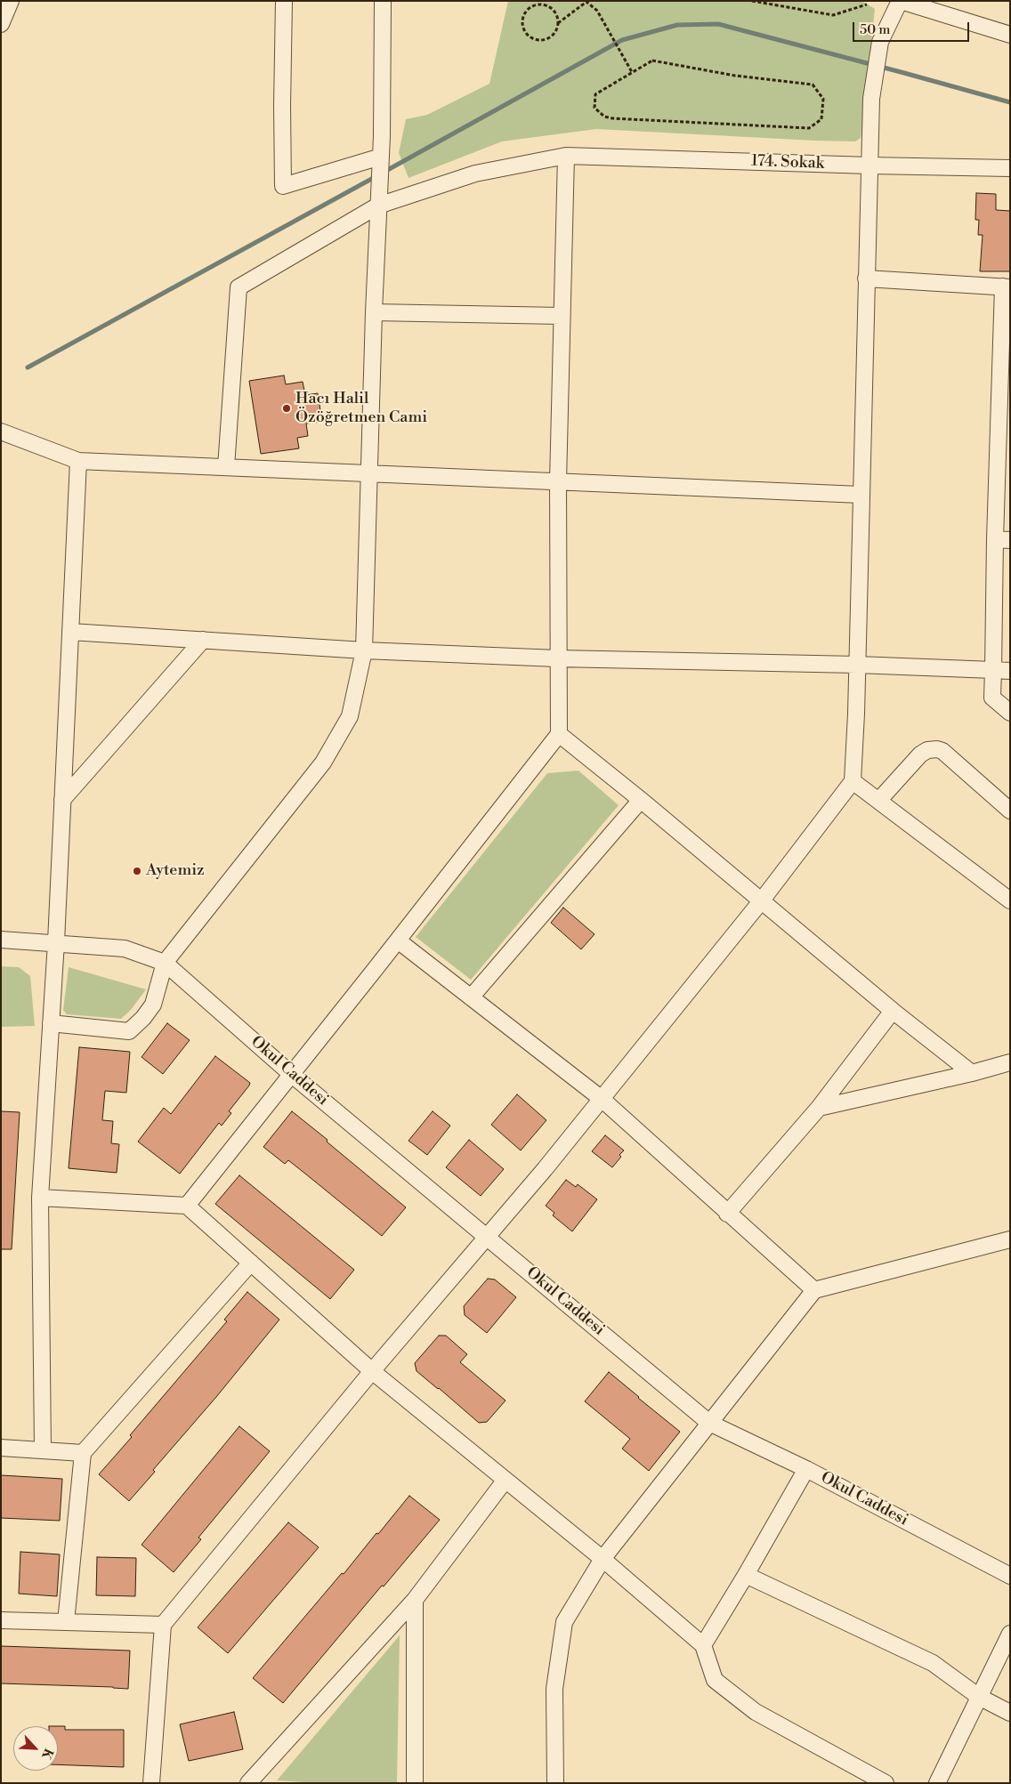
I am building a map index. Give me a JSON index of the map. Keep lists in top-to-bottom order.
{
  "streets": {
    "street": ["174. Sokak", "Okul Caddesi"]
  },
  "places": ["Hacı Halil Özöğretmen Cami", "Aytemiz"],
  "scale_bar": "50 m",
  "north": "bottom right"
}
